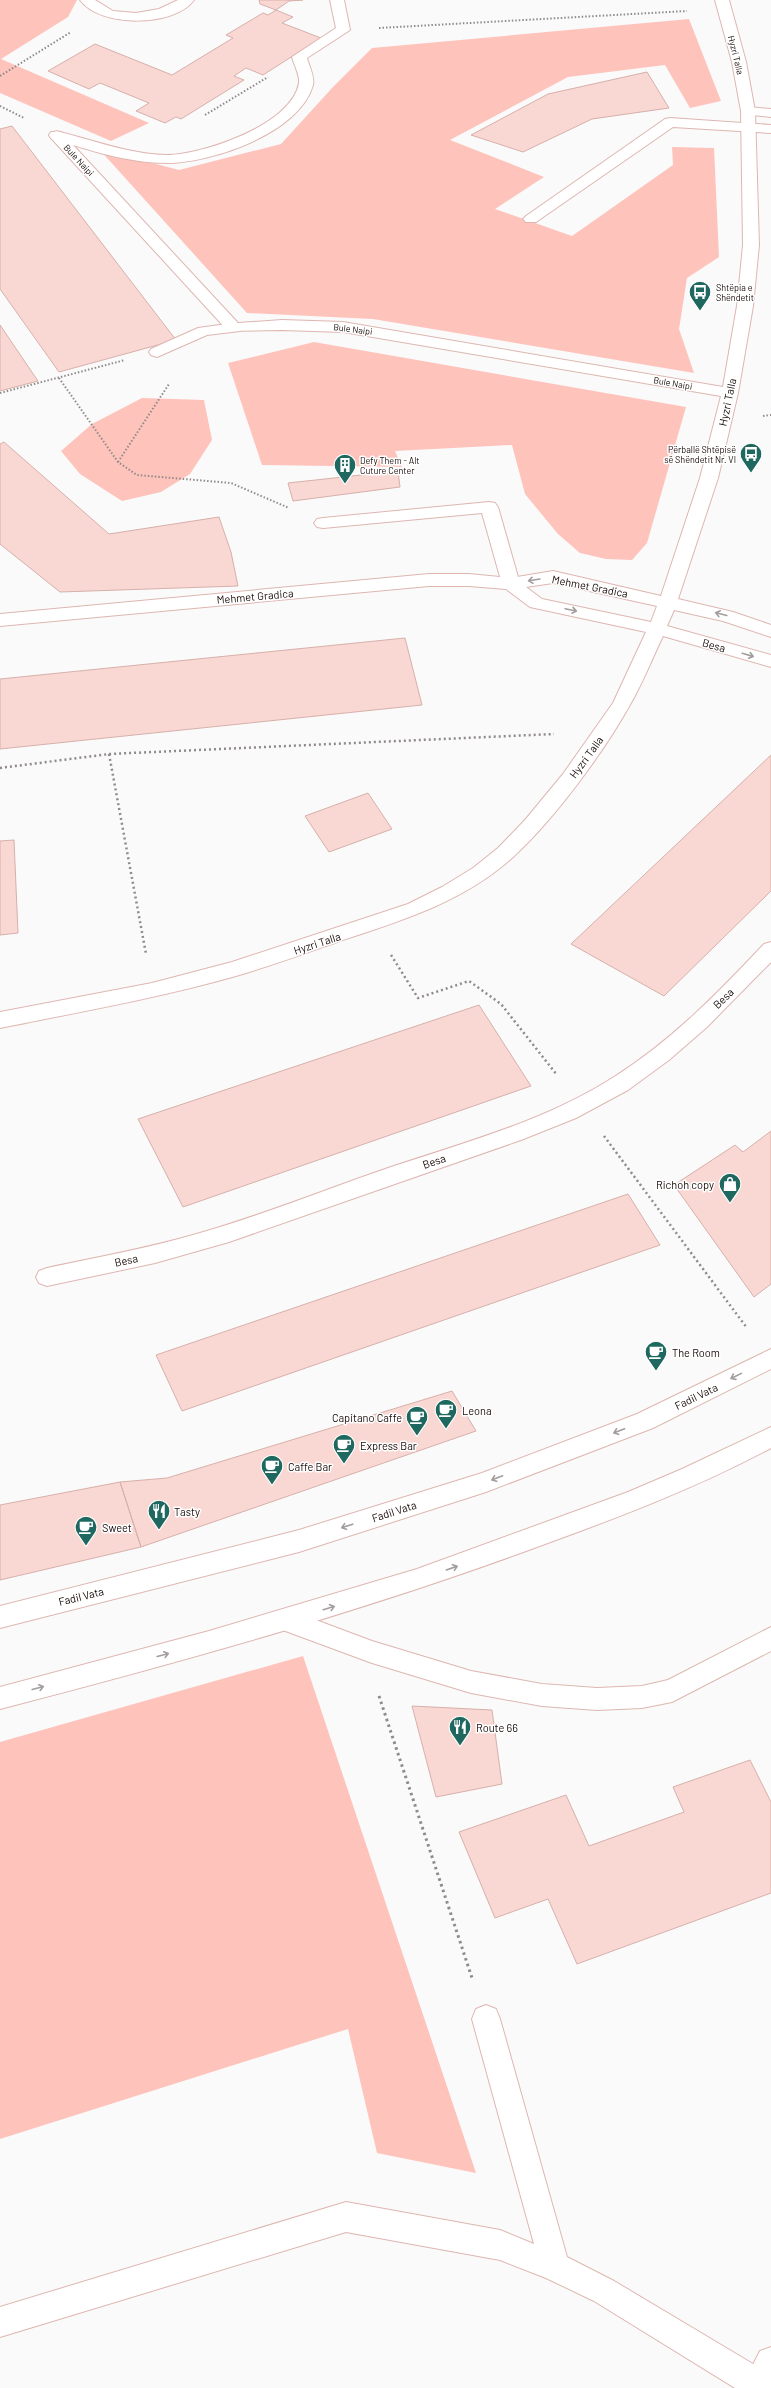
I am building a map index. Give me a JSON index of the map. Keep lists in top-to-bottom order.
{
  "streets": {
    "street": [
      "Hyzri Talla",
      "Bule Naipi",
      "Mehmet Gradica",
      "Besa",
      "Fadil Vata"
    ]
  },
  "crossings": [
    ["Hyzri Talla", "Bule Naipi"],
    ["Hyzri Talla", "Mehmet Gradica"],
    ["Hyzri Talla", "Besa"]
  ],
  "places": {
    "bus stop": ["Shtëpia e Shëndetit", "Përballë Shtëpisë së Shëndetit Nr. VI"],
    "building": ["Defy Them - Alt Cuture Center"],
    "shop": ["Richoh copy"],
    "cafe": [
      "The Room",
      "Leona",
      "Capitano Caffe",
      "Express Bar",
      "Caffe Bar",
      "Sweet"
    ],
    "restaurant": ["Tasty", "Route 66"]
  }
}
